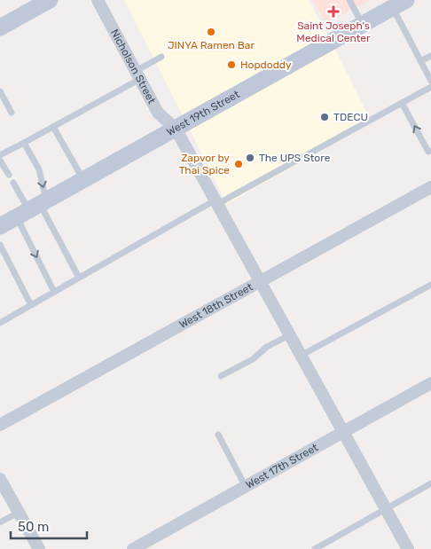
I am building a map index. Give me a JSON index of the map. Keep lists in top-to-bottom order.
{
  "streets": {
    "street": [
      "Nicholson Street",
      "West 19th Street",
      "West 18th Street",
      "West 17th Street"
    ]
  },
  "crossings": [
    ["Nicholson Street", "West 19th Street"],
    ["Nicholson Street", "West 18th Street"],
    ["Nicholson Street", "West 17th Street"]
  ],
  "places": {
    "health": ["Saint Joseph's Medical Center"],
    "other": [
      "JINYA Ramen Bar",
      "Hopdoddy",
      "TDECU",
      "The UPS Store",
      "Zapvor by Thai Spice"
    ]
  },
  "scale_bar": "50 m"
}
